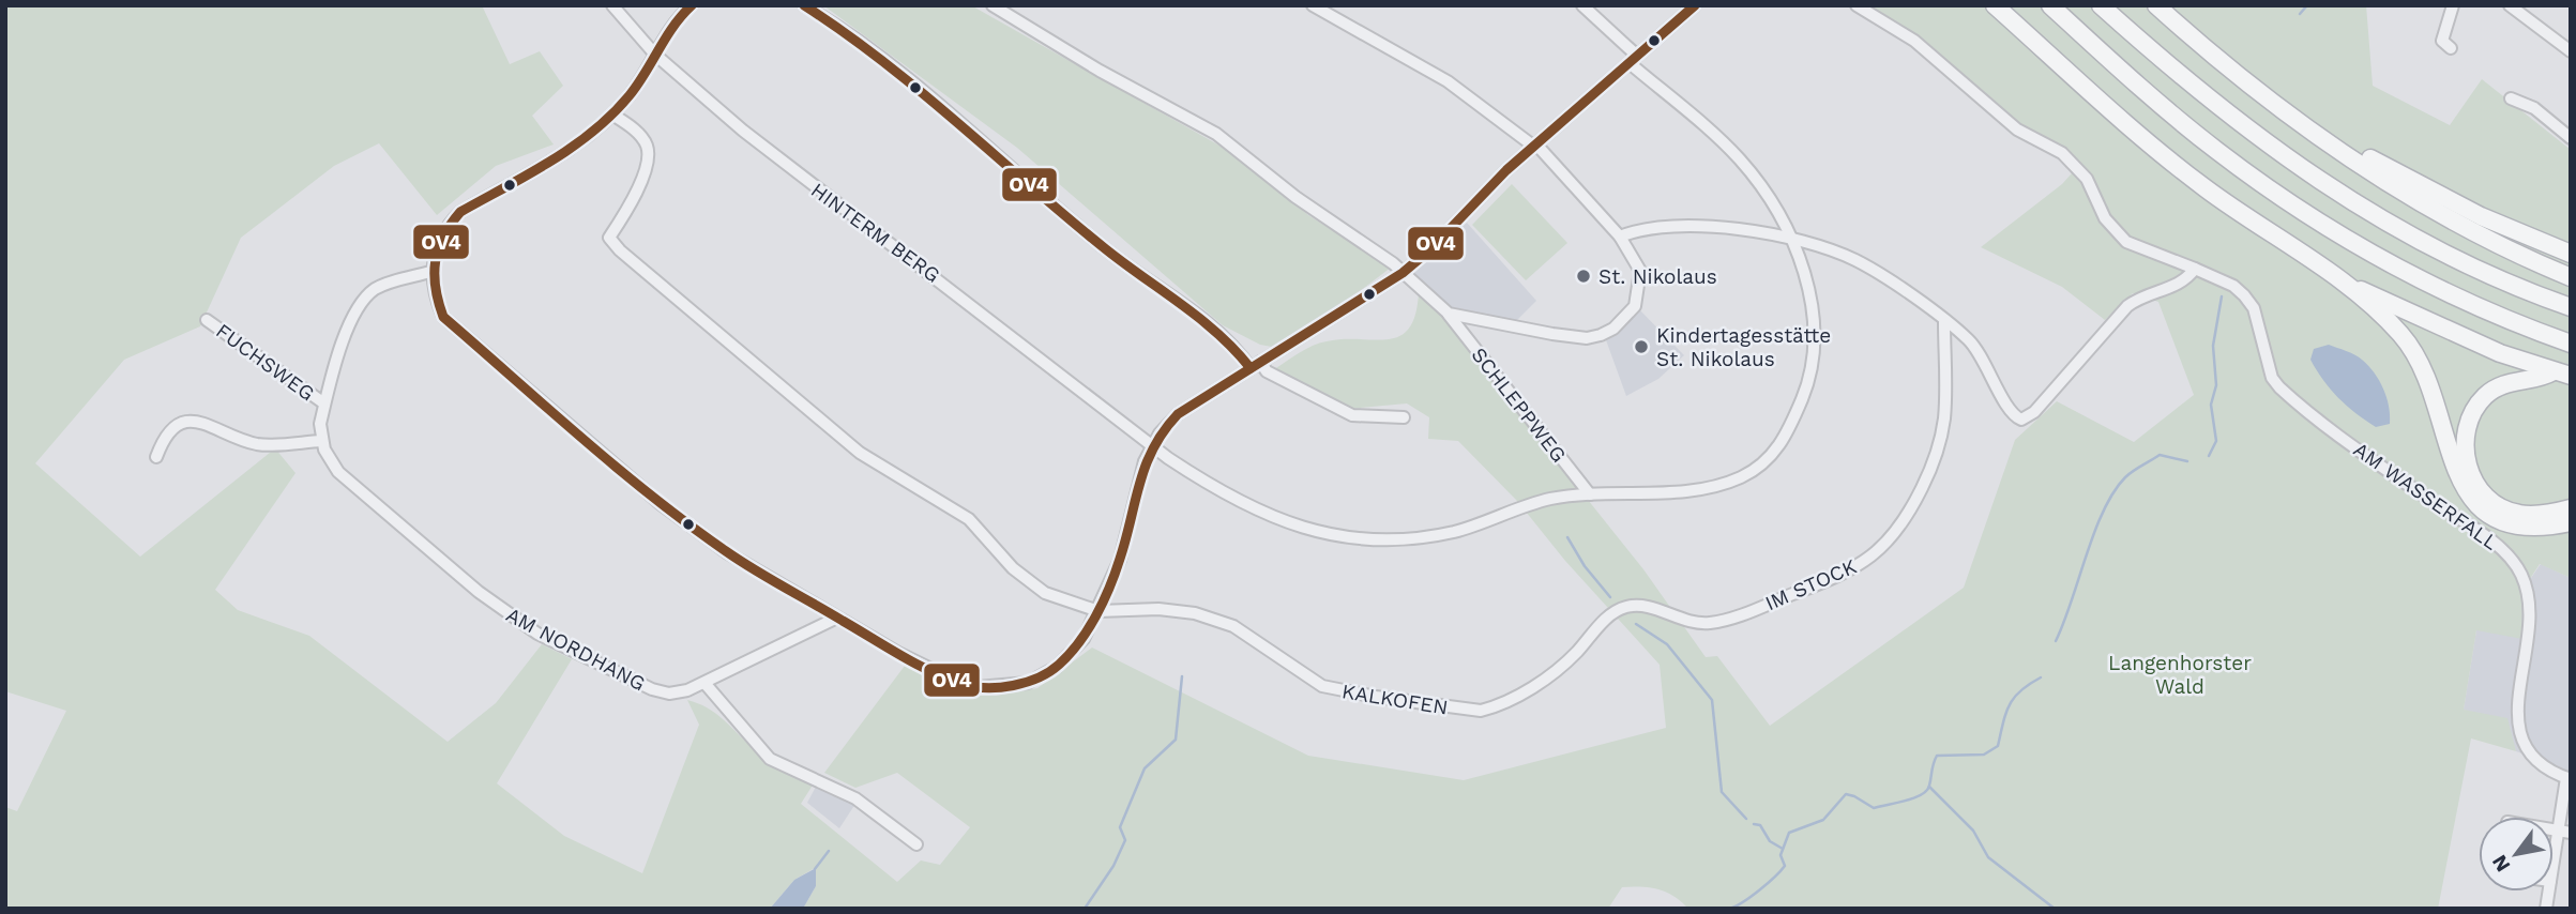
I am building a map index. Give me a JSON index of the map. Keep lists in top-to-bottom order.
{
  "streets": {
    "street": [
      "HINTERM BERG",
      "FUCHSWEG",
      "SCHLEPPWEG",
      "AM WASSERFALL",
      "IM STOCK",
      "AM NORDHANG",
      "KALKOFEN"
    ]
  },
  "crossings": [
    ["HINTERM BERG", "SCHLEPPWEG"],
    ["IM STOCK", "KALKOFEN"]
  ],
  "parks": ["Langenhorster Wald"],
  "places": ["St. Nikolaus", "Kindertagesstätte St. Nikolaus"],
  "lines": ["transit line OV4"],
  "north": "bottom left"
}
